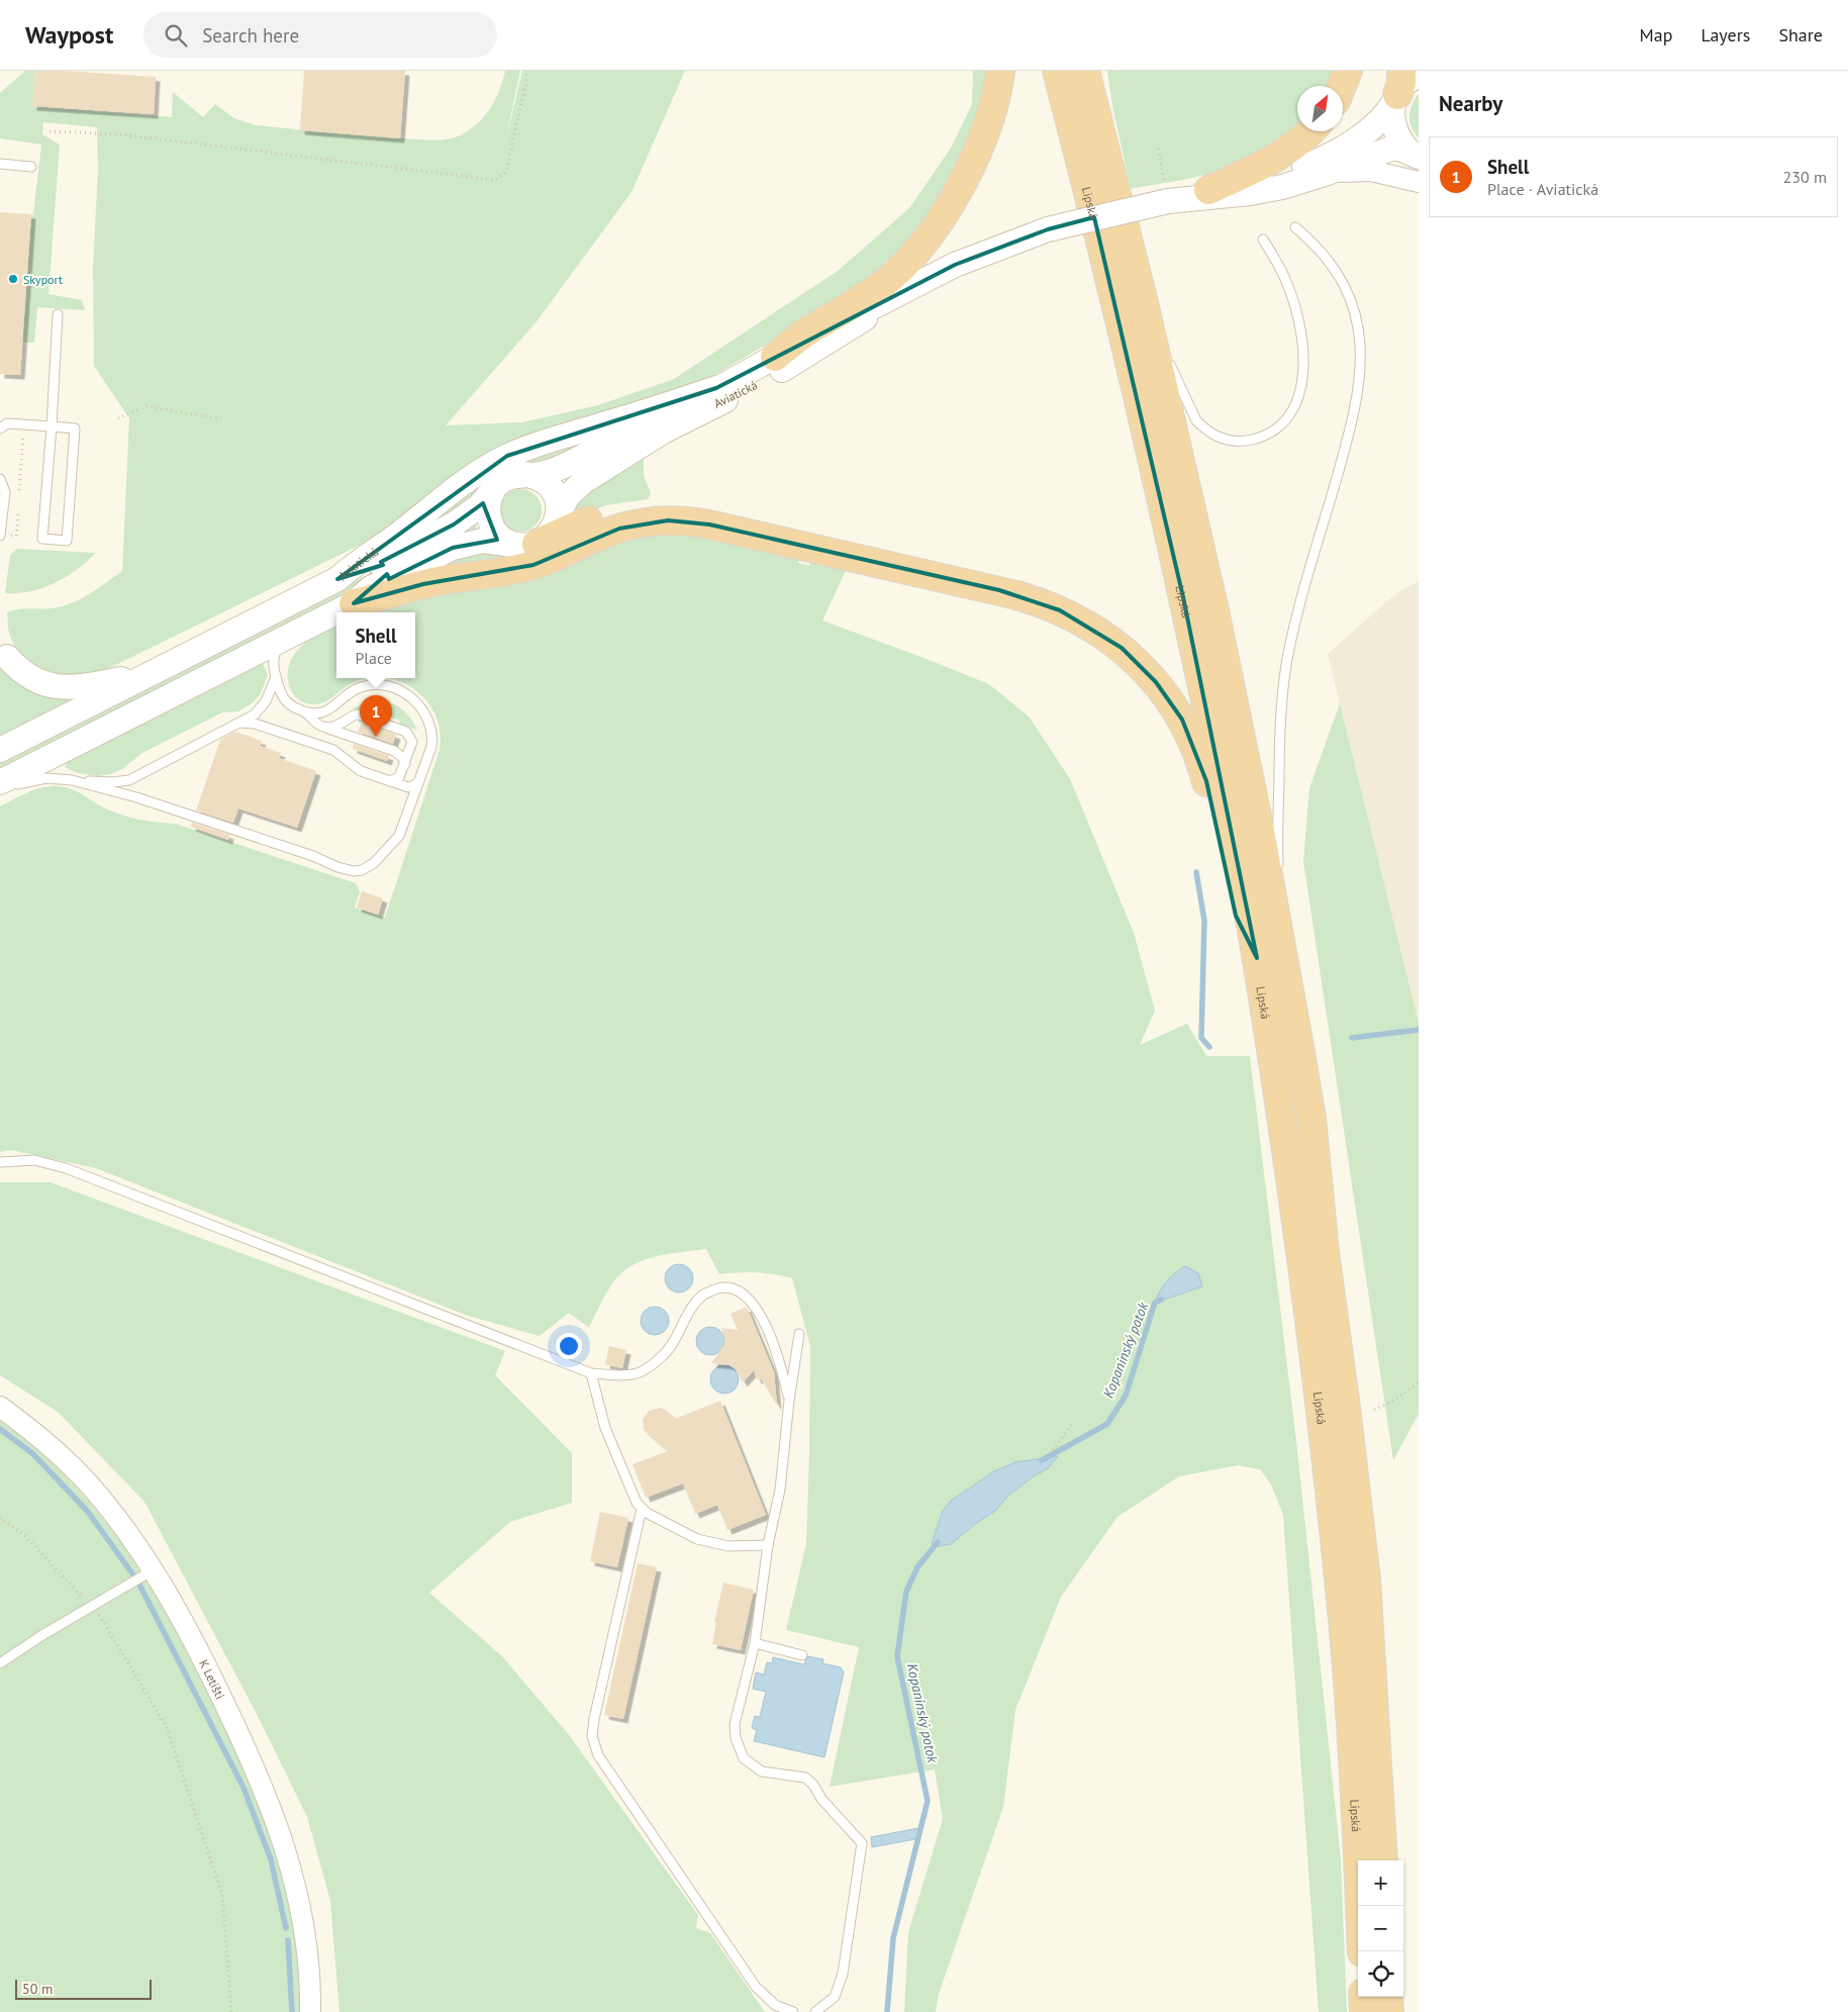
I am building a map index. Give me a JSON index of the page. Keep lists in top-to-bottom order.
{
  "streets": {
    "highway": ["Lipská"],
    "main road": ["Aviatická"],
    "street": ["K Letišti"]
  },
  "water": ["Kopaninský potok"],
  "places": ["Skyport"],
  "scale_bar": "50 m",
  "north": "top right",
  "page": {
    "header": "Waypost",
    "search": "Search here",
    "nav": ["Map", "Layers", "Share"],
    "heading": "Nearby",
    "list": [
      {
        "mark": "1",
        "name": "Shell",
        "note": "Place · Aviatická",
        "value": "230 m"
      }
    ],
    "popup": ["Shell", "Place"],
    "pins": "1",
    "map_buttons": ["+", "−"],
    "scale": "50 m"
  }
}
